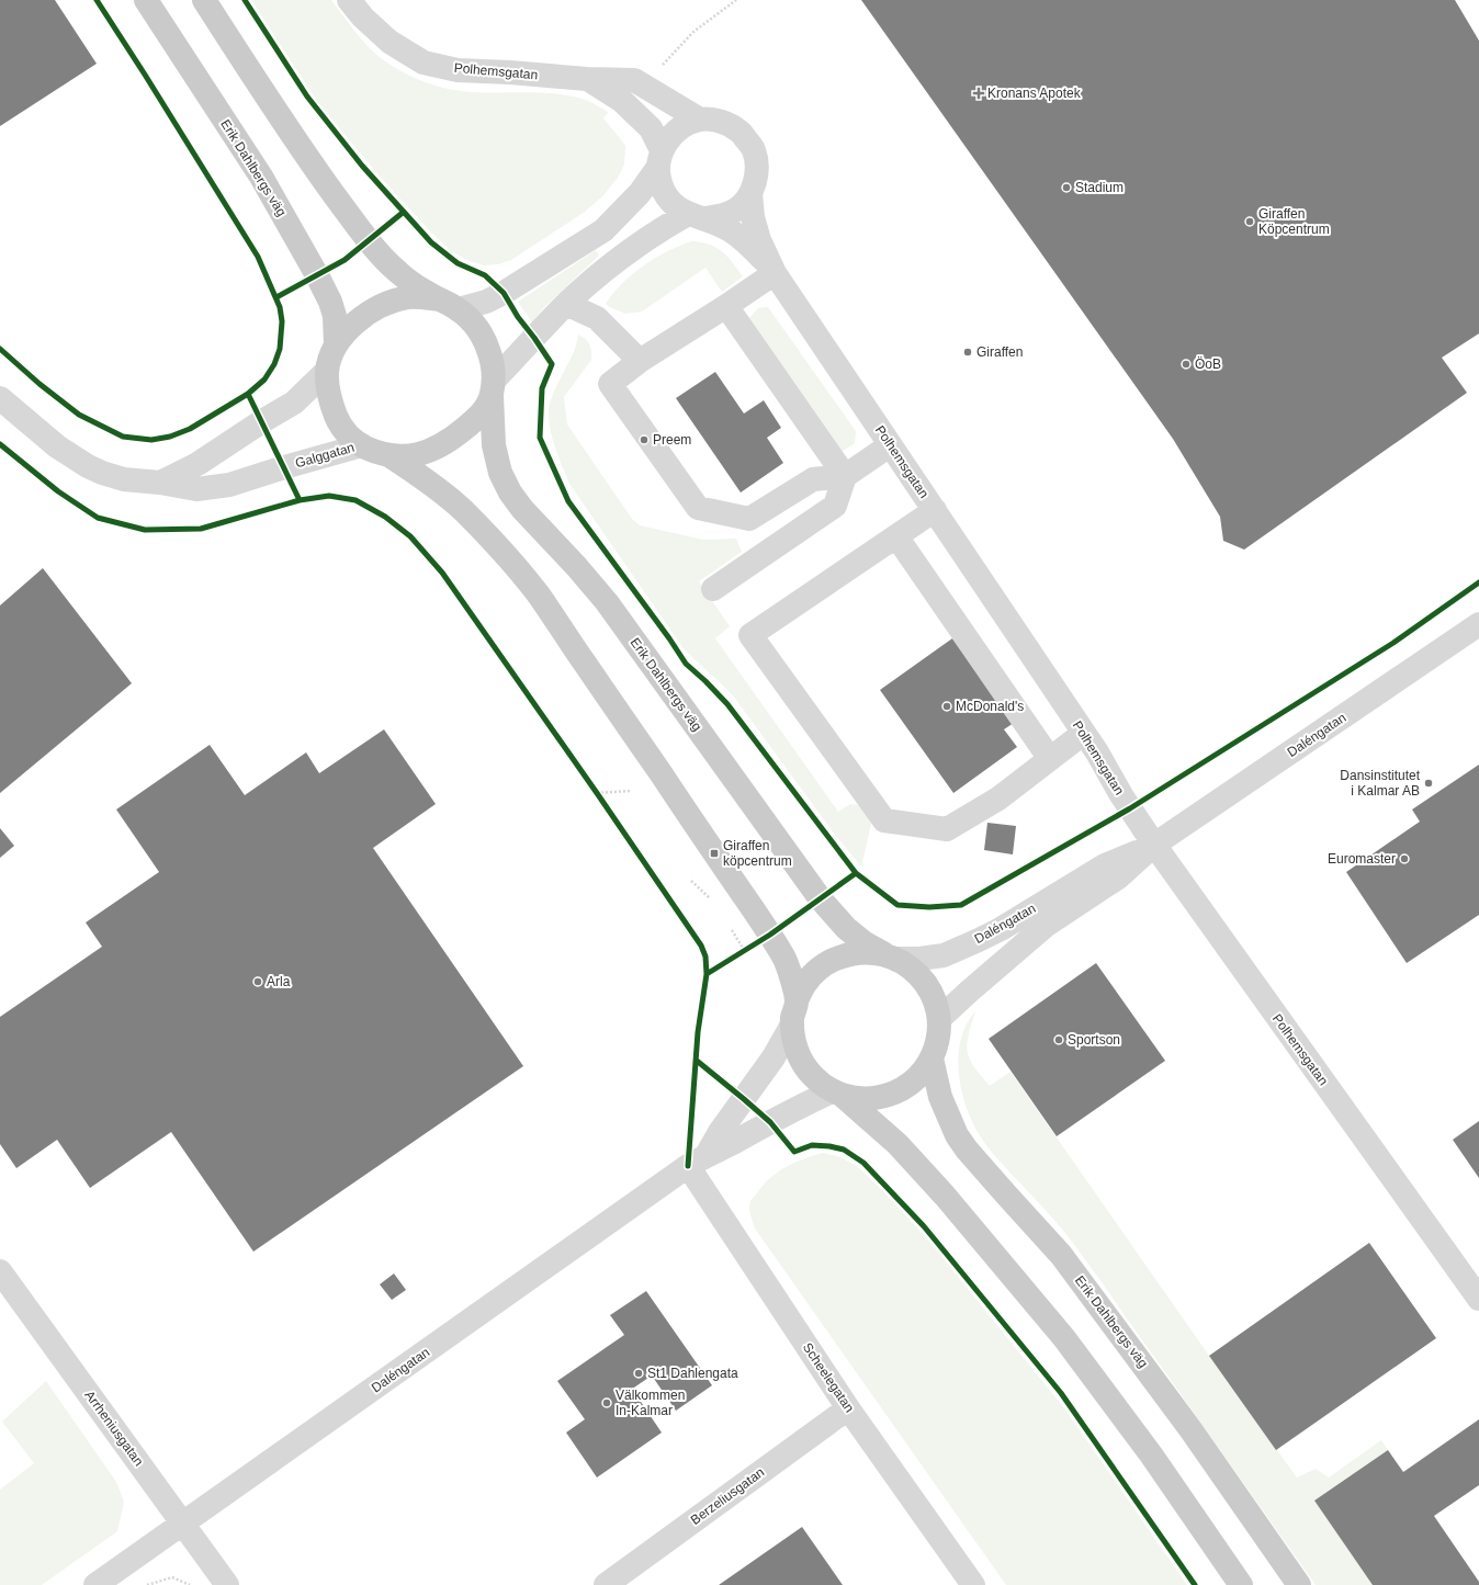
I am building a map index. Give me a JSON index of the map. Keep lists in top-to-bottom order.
{
  "streets": {
    "main road": ["Erik Dahlbergs väg"],
    "street": [
      "Polhemsgatan",
      "Galggatan",
      "Daléngatan",
      "Scheelegatan",
      "Arrheniusgatan",
      "Berzeliusgatan"
    ]
  },
  "crossings": [
    ["Polhemsgatan", "Daléngatan"],
    ["Erik Dahlbergs väg", "Galggatan"],
    ["Erik Dahlbergs väg", "Daléngatan"],
    ["Daléngatan", "Scheelegatan"],
    ["Daléngatan", "Arrheniusgatan"],
    ["Scheelegatan", "Berzeliusgatan"]
  ],
  "places": {
    "health": ["Kronans Apotek"],
    "other": [
      "Stadium",
      "Giraffen Köpcentrum",
      "Giraffen",
      "ÖoB",
      "Preem",
      "McDonald's",
      "Dansinstitutet i Kalmar AB",
      "Euromaster",
      "Arla",
      "Sportson",
      "St1 Dahlengata",
      "Välkommen In-Kalmar"
    ],
    "transit": ["Giraffen köpcentrum"]
  }
}
